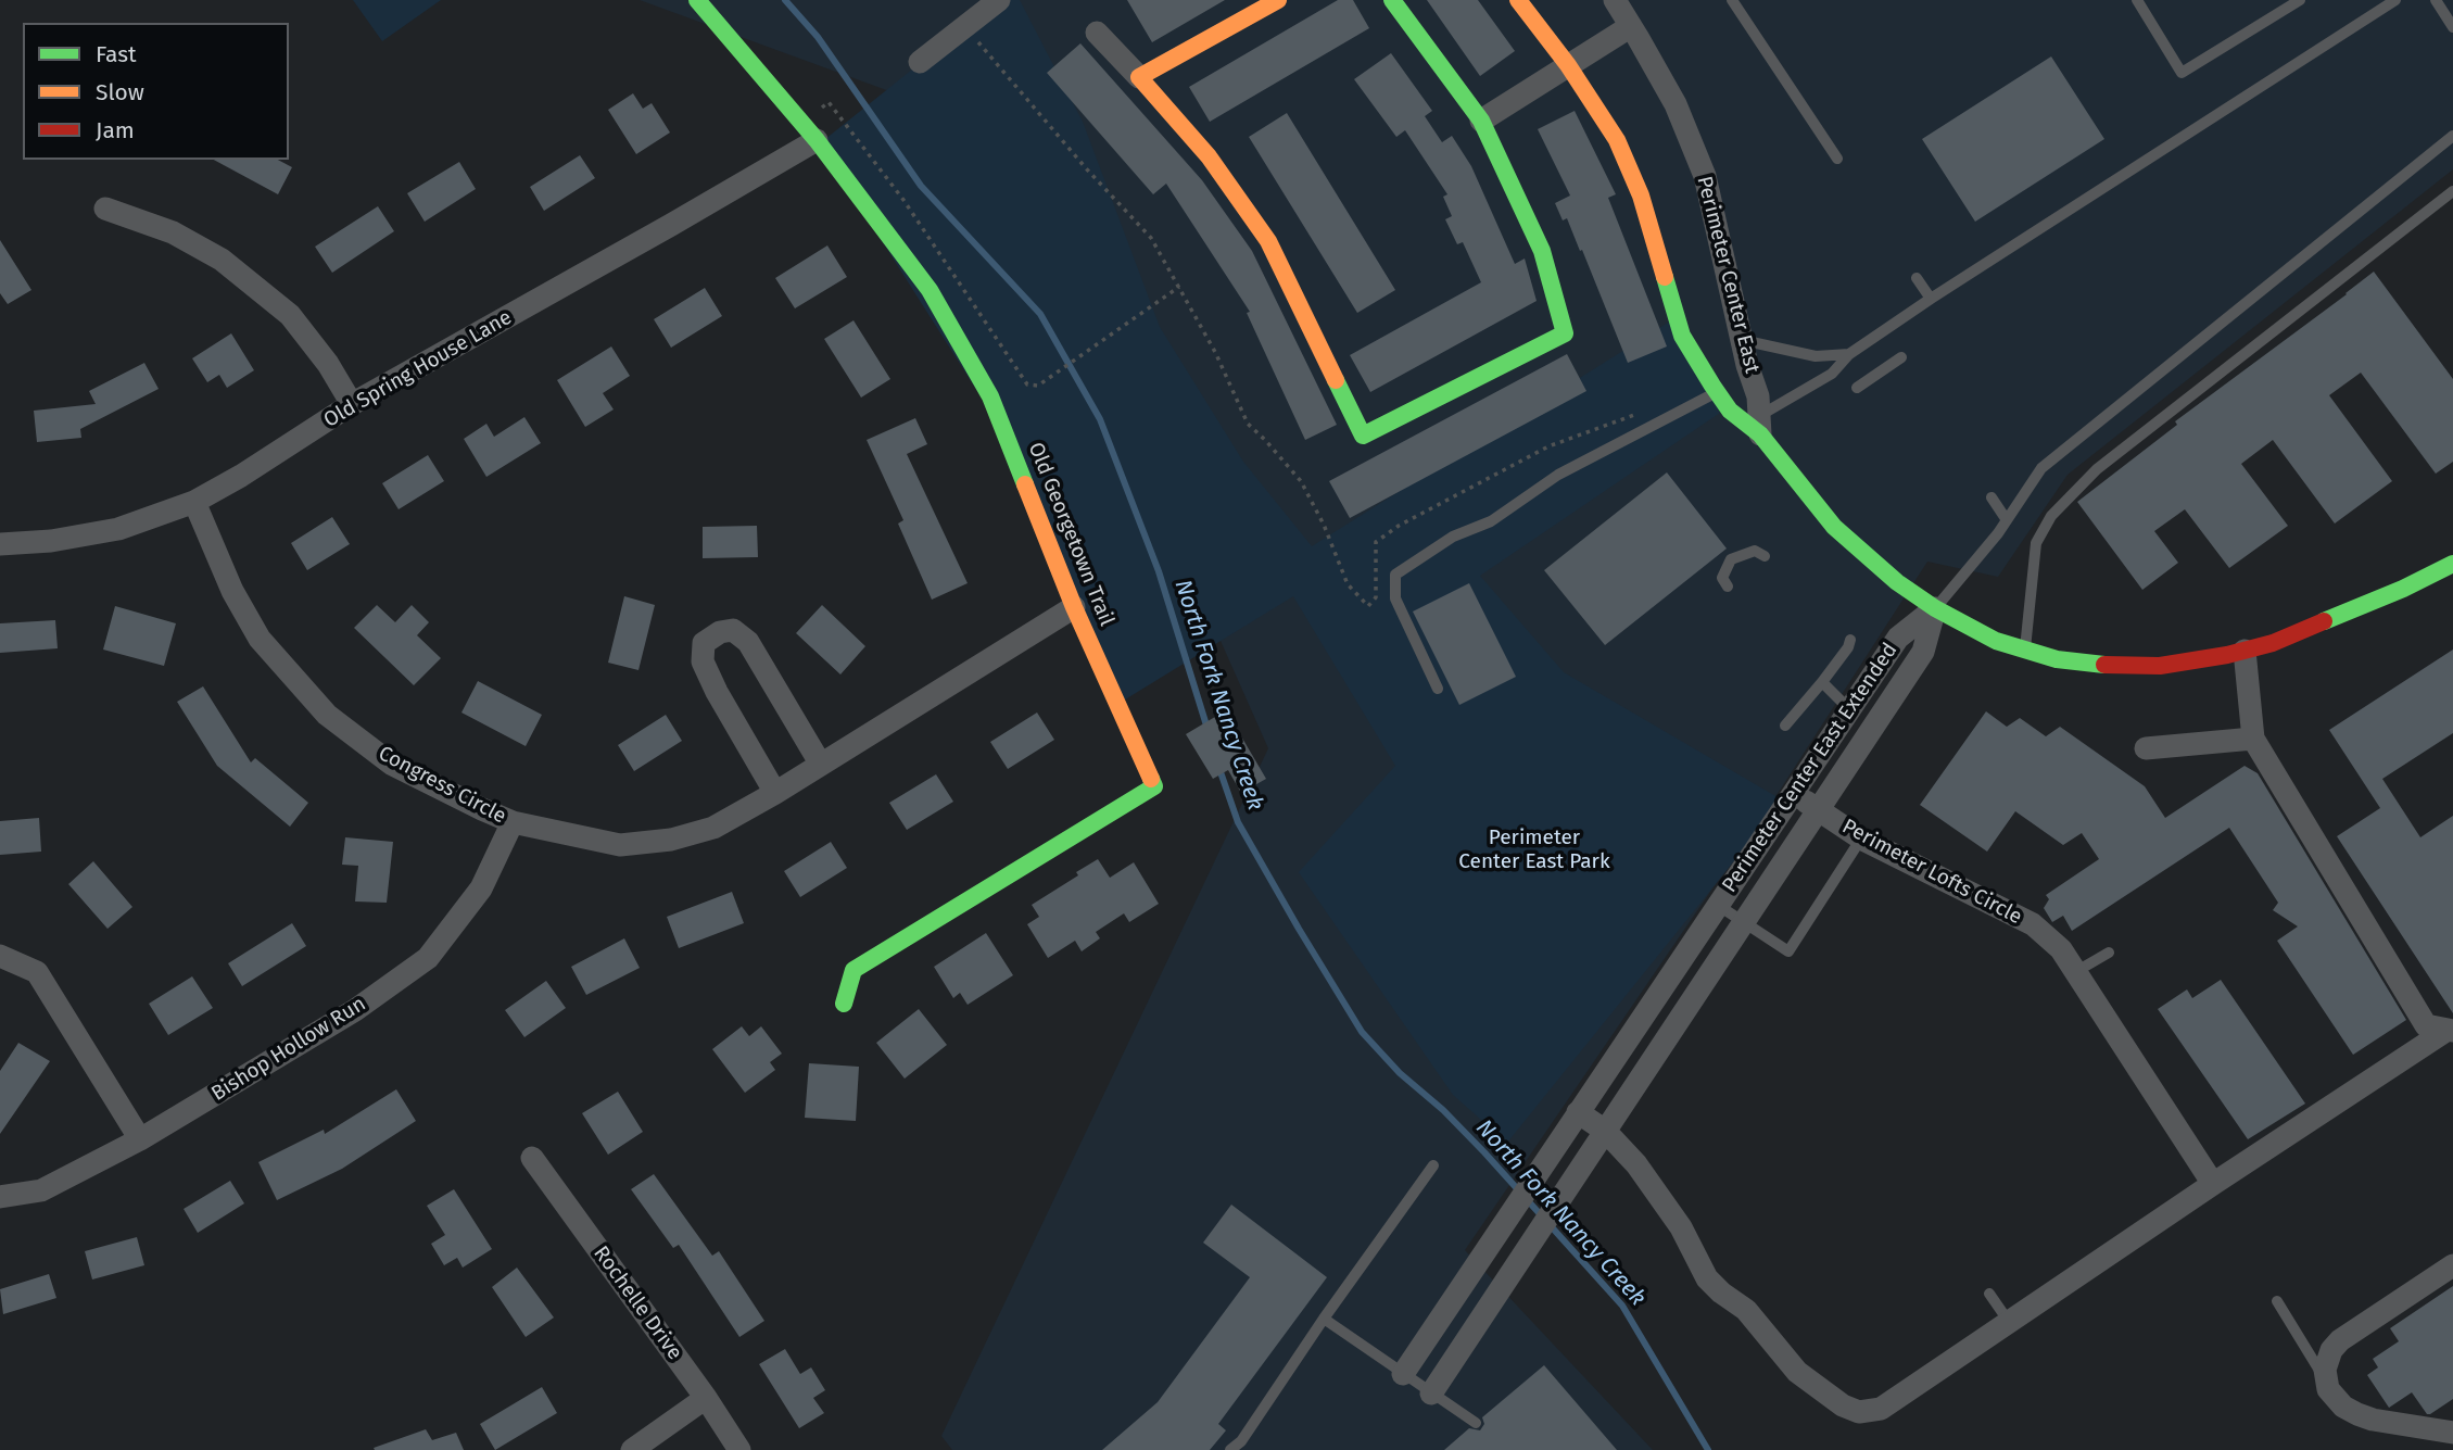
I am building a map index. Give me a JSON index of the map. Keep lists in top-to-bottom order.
{
  "streets": {
    "street": [
      "Perimeter Center East",
      "Old Spring House Lane",
      "Old Georgetown Trail",
      "Perimeter Center East Extended",
      "Congress Circle",
      "Perimeter Lofts Circle",
      "Bishop Hollow Run",
      "Rochelle Drive"
    ]
  },
  "crossings": [
    ["Perimeter Center East", "Perimeter Center East Extended"],
    ["Old Spring House Lane", "Old Georgetown Trail"],
    ["Old Spring House Lane", "Congress Circle"],
    ["Old Georgetown Trail", "Congress Circle"],
    ["Perimeter Center East Extended", "Perimeter Lofts Circle"],
    ["Congress Circle", "Bishop Hollow Run"]
  ],
  "water": ["North Fork Nancy Creek"],
  "parks": ["Perimeter Center East Park"],
  "legend": ["Fast", "Slow", "Jam"]
}
